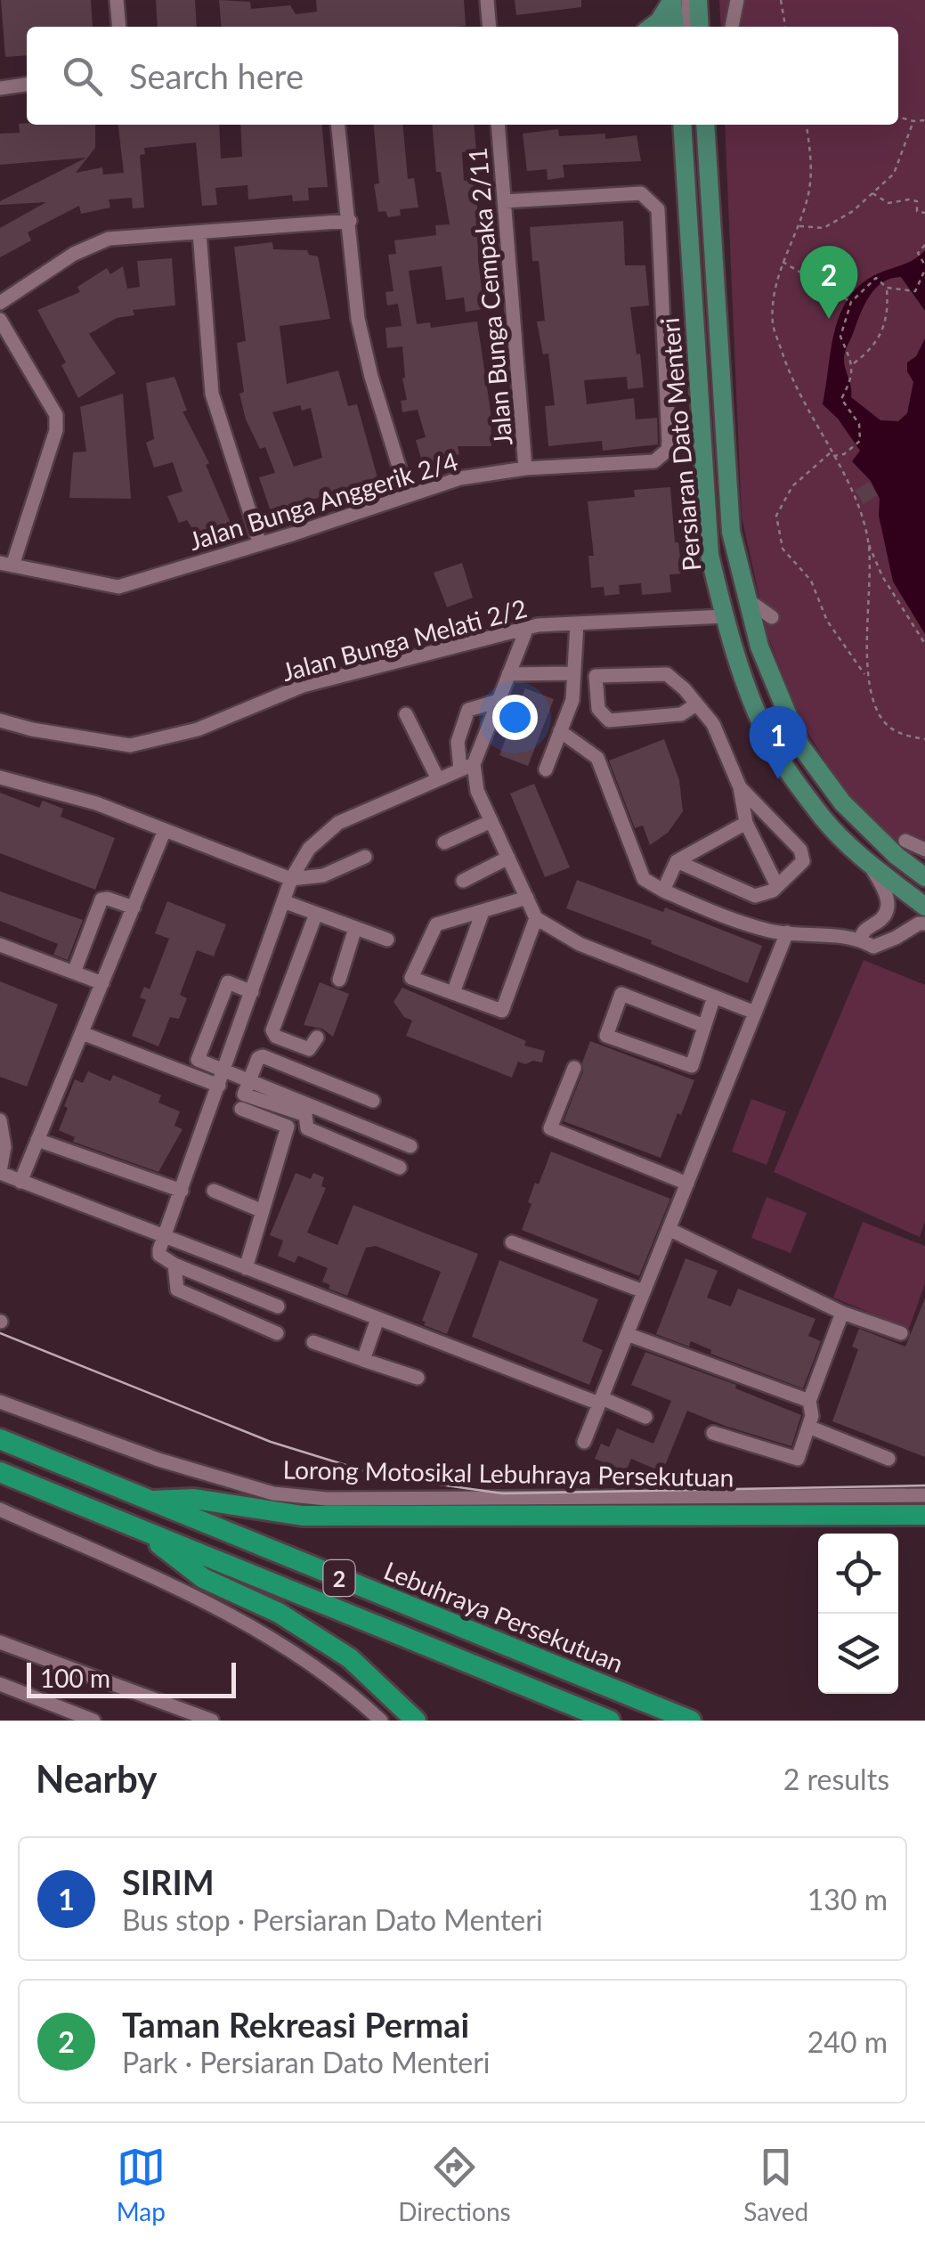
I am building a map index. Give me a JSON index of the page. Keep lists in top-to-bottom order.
{
  "streets": {
    "highway": ["2", "Lebuhraya Persekutuan"],
    "main road": ["Persiaran Dato Menteri"],
    "street": [
      "Jalan Bunga Cempaka 2/11",
      "Jalan Bunga Anggerik 2/4",
      "Jalan Bunga Melati 2/2",
      "Lorong Motosikal Lebuhraya Persekutuan"
    ]
  },
  "crossings": [
    ["Jalan Bunga Cempaka 2/11", "Jalan Bunga Anggerik 2/4"],
    ["Persiaran Dato Menteri", "Jalan Bunga Melati 2/2"]
  ],
  "scale_bar": "100 m",
  "page": {
    "search": "Search here",
    "pins": ["2", "1"],
    "scale": "100 m",
    "heading": ["Nearby", "2 results"],
    "list": [
      {
        "mark": "1",
        "name": "SIRIM",
        "note": "Bus stop · Persiaran Dato Menteri",
        "value": "130 m"
      },
      {
        "mark": "2",
        "name": "Taman Rekreasi Permai",
        "note": "Park · Persiaran Dato Menteri",
        "value": "240 m"
      }
    ],
    "nav": ["Map", "Directions", "Saved"]
  }
}
